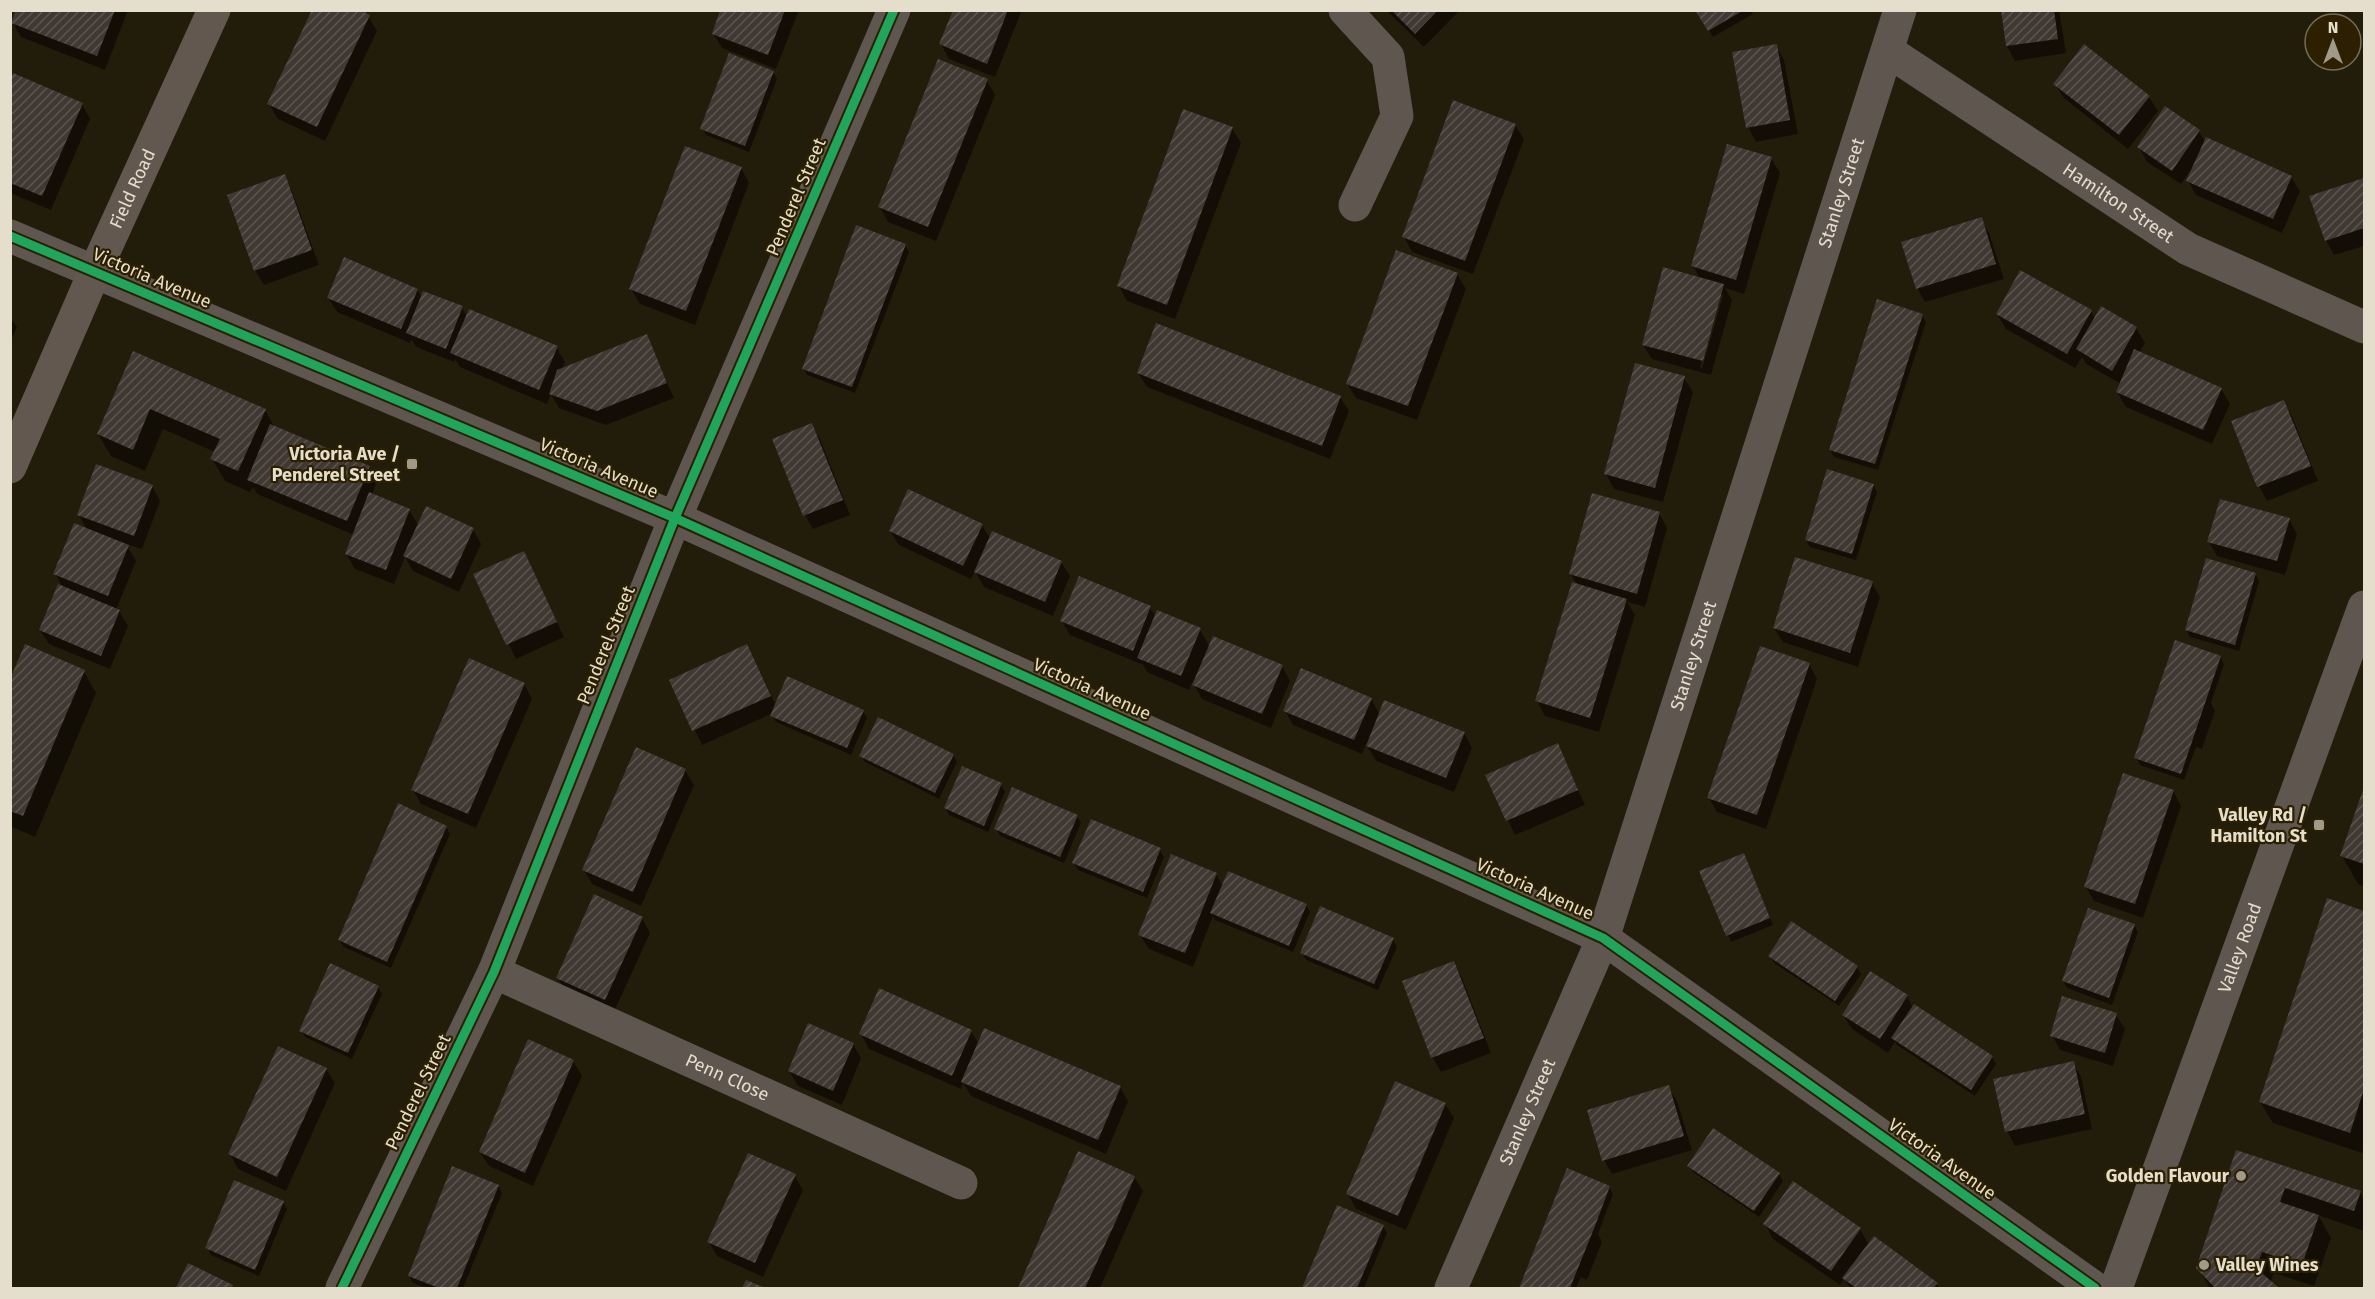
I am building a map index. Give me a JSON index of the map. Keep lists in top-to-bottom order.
{
  "streets": {
    "street": [
      "Field Road",
      "Stanley Street",
      "Penderel Street",
      "Hamilton Street",
      "Victoria Avenue",
      "Valley Road",
      "Penn Close"
    ]
  },
  "crossings": [
    ["Field Road", "Victoria Avenue"],
    ["Stanley Street", "Hamilton Street"],
    ["Stanley Street", "Victoria Avenue"],
    ["Penderel Street", "Victoria Avenue"],
    ["Penderel Street", "Penn Close"]
  ],
  "places": {
    "transit": ["Victoria Ave / Penderel Street", "Valley Rd / Hamilton St"],
    "other": ["Golden Flavour", "Valley Wines"]
  },
  "north": "top"
}
